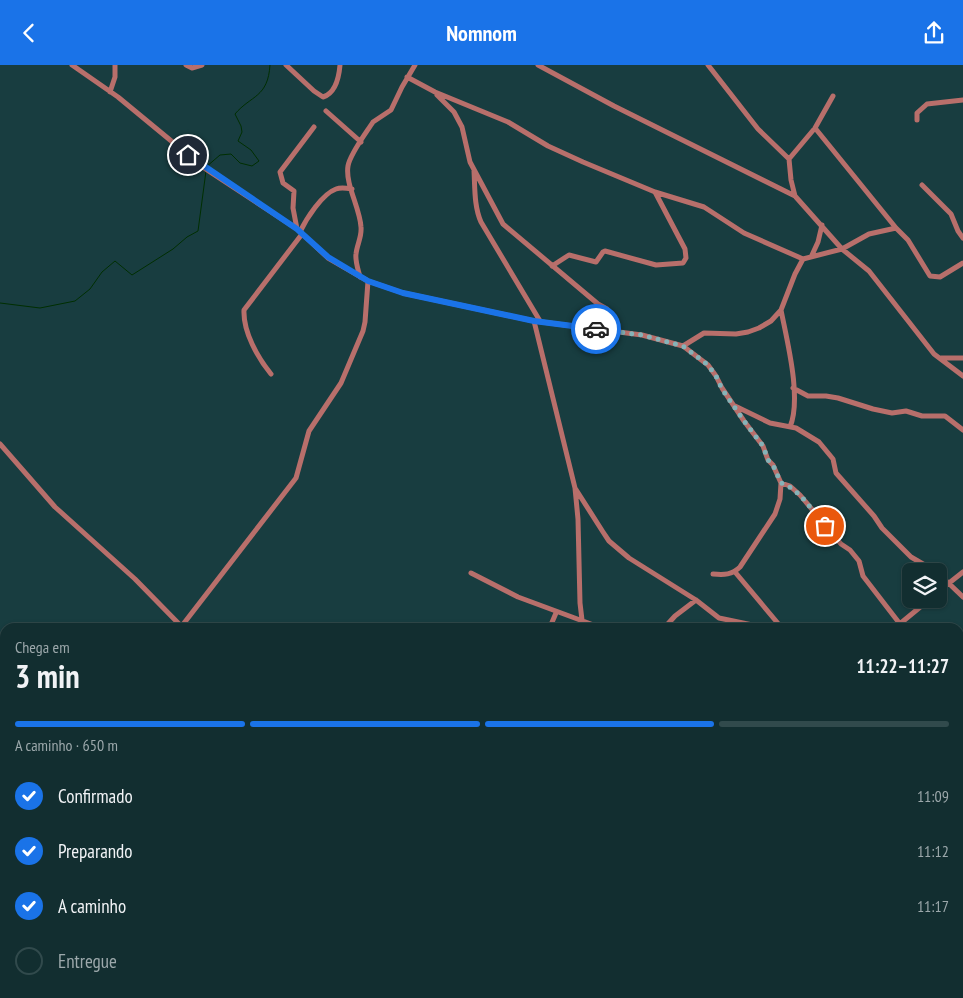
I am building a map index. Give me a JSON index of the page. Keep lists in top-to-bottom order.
{
  "page": {
    "header": "Nomnom",
    "heading": ["3 min", "Chega em", "11:22–11:27"],
    "bar": "A caminho · 650 m",
    "list": [
      ["Confirmado", "11:09"],
      ["Preparando", "11:12"],
      ["A caminho", "11:17"],
      "Entregue"
    ]
  }
}
